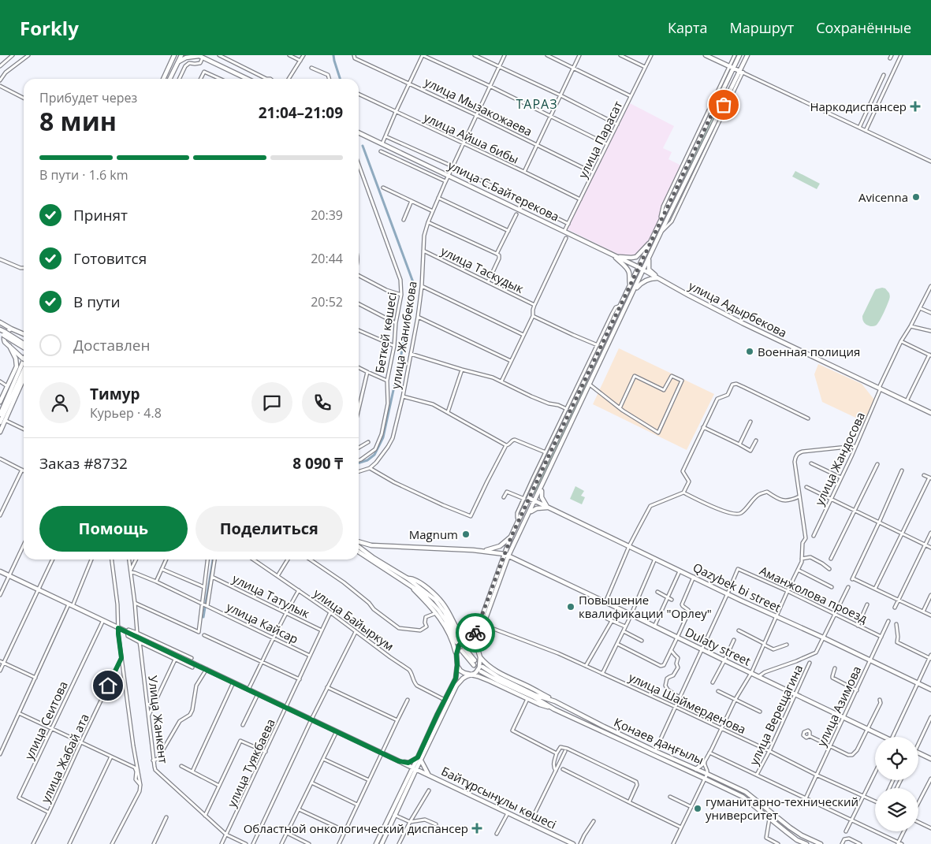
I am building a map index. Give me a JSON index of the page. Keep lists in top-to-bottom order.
{
  "streets": {
    "main road": [
      "улица С.Байтерекова",
      "улица Адырбекова",
      "Qazybek bi street",
      "Dulaty street",
      "Қонаев даңғылы",
      "Байтұрсынұлы көшесі"
    ],
    "street": [
      "улица Мызакожаева",
      "улица Айша бибы",
      "улица Парасат",
      "улица Таскудык",
      "Беткей көшесі",
      "улица Жанибекова",
      "улица Жандосова",
      "Аманжолова проезд",
      "улица Татулык",
      "улица Байыркум",
      "улица Кайсар",
      "улица Шаймерденова",
      "улица Азимова",
      "улица Верещагина",
      "Улица Жанкент",
      "улица Сеитова",
      "улица Жабай ата",
      "улица Туякбаева"
    ]
  },
  "crossings": [
    ["улица Мызакожаева", "улица Парасат"],
    ["улица Мызакожаева", "улица Жанибекова"],
    ["улица Айша бибы", "улица Парасат"],
    ["улица Айша бибы", "улица Жанибекова"],
    ["улица Парасат", "улица С.Байтерекова"],
    ["улица С.Байтерекова", "улица Адырбекова"],
    ["улица С.Байтерекова", "улица Жанибекова"],
    ["улица Таскудык", "улица Жанибекова"],
    ["улица Адырбекова", "улица Жандосова"],
    ["Qazybek bi street", "Аманжолова проезд"],
    ["Qazybek bi street", "улица Азимова"],
    ["Аманжолова проезд", "улица Азимова"],
    ["улица Татулык", "улица Туякбаева"],
    ["улица Байыркум", "улица Туякбаева"],
    ["улица Кайсар", "улица Туякбаева"],
    ["Dulaty street", "улица Азимова"],
    ["Dulaty street", "улица Верещагина"],
    ["улица Шаймерденова", "улица Азимова"],
    ["улица Шаймерденова", "улица Верещагина"],
    ["Улица Жанкент", "улица Туякбаева"],
    ["улица Сеитова", "улица Жабай ата"],
    ["улица Сеитова", "Байтұрсынұлы көшесі"],
    ["улица Туякбаева", "Байтұрсынұлы көшесі"]
  ],
  "districts": ["ТАРАЗ"],
  "places": {
    "health": ["Наркодиспансер", "Областной онкологический диспансер"],
    "other": [
      "Avicenna",
      "Военная полиция",
      "Magnum",
      "Повышение квалификации \"Орлеу\"",
      "гуманитарно-технический университет"
    ]
  },
  "page": {
    "header": "Forkly",
    "nav": ["Карта", "Маршрут", "Сохранённые"],
    "heading": ["8 мин", "Прибудет через", "21:04–21:09"],
    "panel": [
      "Тимур",
      "Курьер · 4.8",
      "Заказ #8732",
      "8 090 ₸"
    ],
    "bar": "В пути · 1.6 km",
    "list": [
      ["Принят", "20:39"],
      ["Готовится", "20:44"],
      ["В пути", "20:52"],
      "Доставлен"
    ],
    "buttons": ["Помощь", "Поделиться"]
  }
}
